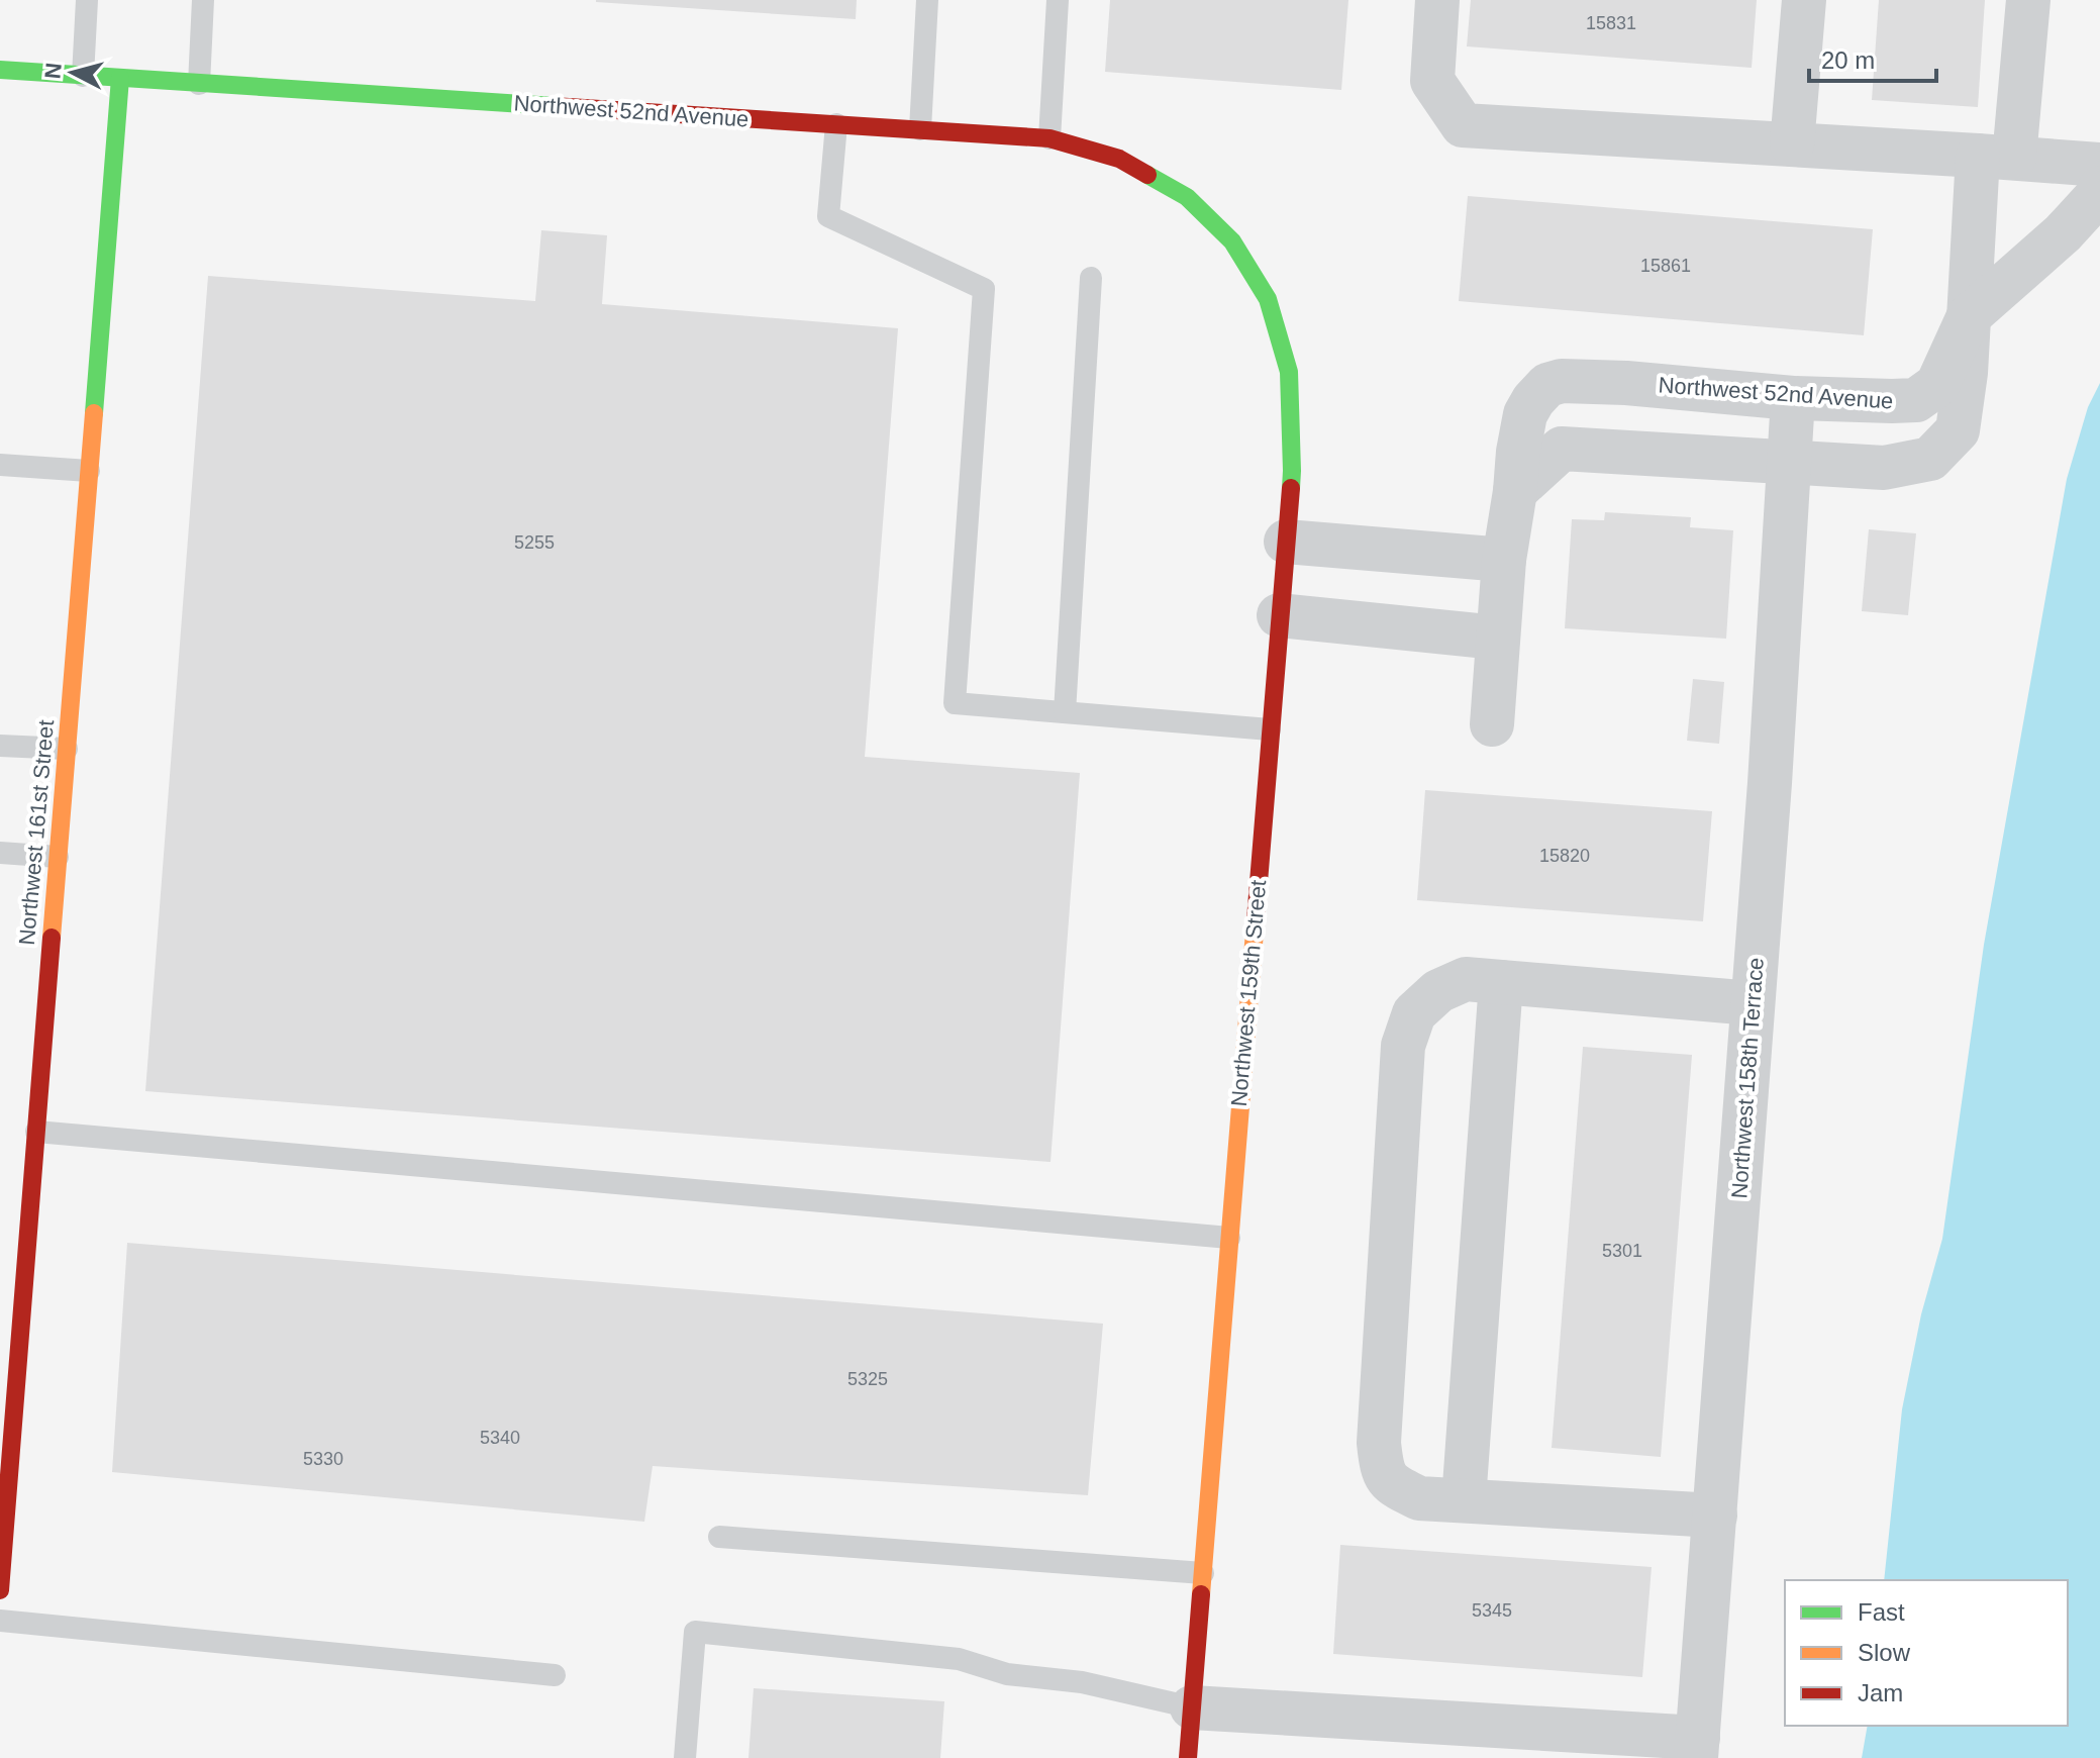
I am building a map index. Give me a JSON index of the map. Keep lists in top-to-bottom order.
{
  "streets": {
    "street": [
      "Northwest 52nd Avenue",
      "Northwest 161st Street",
      "Northwest 159th Street",
      "Northwest 158th Terrace"
    ]
  },
  "crossings": [
    ["Northwest 52nd Avenue", "Northwest 161st Street"],
    ["Northwest 52nd Avenue", "Northwest 159th Street"],
    ["Northwest 52nd Avenue", "Northwest 158th Terrace"]
  ],
  "house_numbers": [
    "15831",
    "15861",
    "5255",
    "15820",
    "5301",
    "5325",
    "5340",
    "5330",
    "5345"
  ],
  "legend": ["Fast", "Slow", "Jam"],
  "scale_bar": "20 m",
  "north": "left"
}
